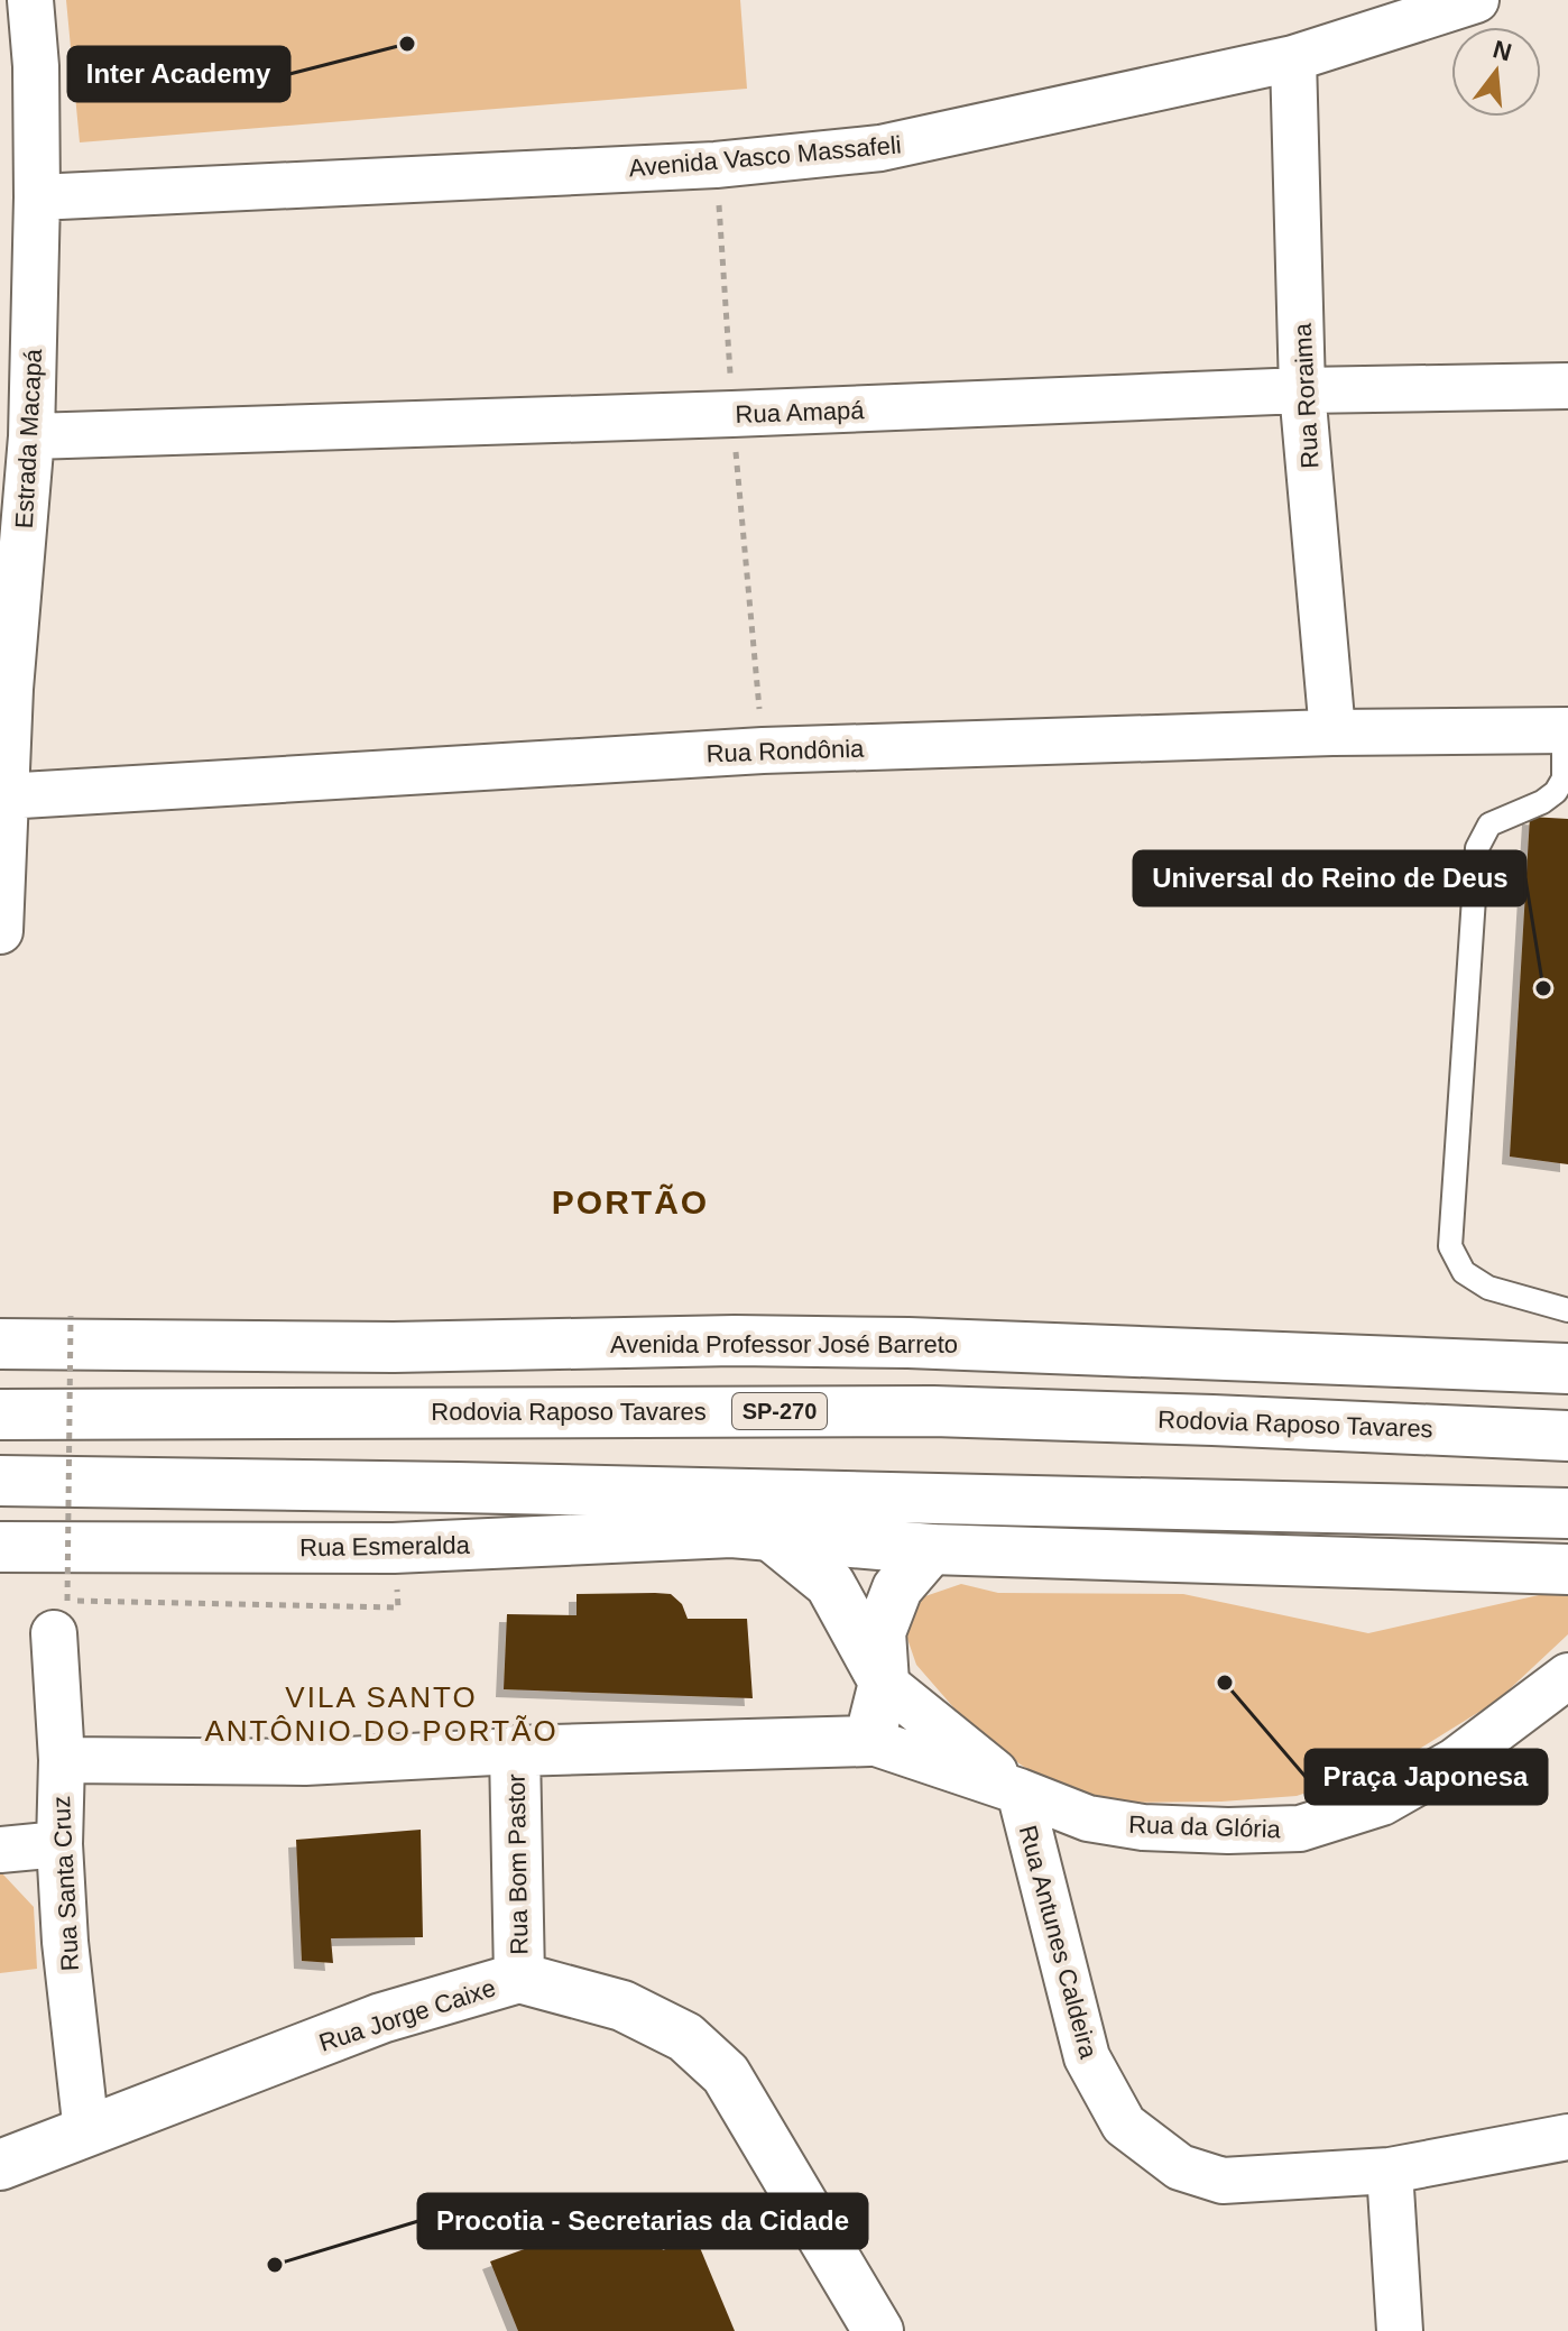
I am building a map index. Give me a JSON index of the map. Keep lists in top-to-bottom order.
{
  "streets": {
    "main road": [
      "Avenida Professor José Barreto",
      "Rodovia Raposo Tavares",
      "SP-270",
      "Rua Esmeralda",
      "Rua Bom Pastor",
      "Rua Jorge Caixe"
    ],
    "street": [
      "Avenida Vasco Massafeli",
      "Rua Roraima",
      "Rua Amapá",
      "Estrada Macapá",
      "Rua Rondônia",
      "Rua da Glória",
      "Rua Santa Cruz",
      "Rua Antunes Caldeira"
    ]
  },
  "crossings": [
    ["Avenida Vasco Massafeli", "Rua Roraima"],
    ["Avenida Vasco Massafeli", "Estrada Macapá"],
    ["Rua Roraima", "Rua Amapá"],
    ["Rua Roraima", "Rua Rondônia"],
    ["Rua Amapá", "Estrada Macapá"],
    ["Estrada Macapá", "Rua Rondônia"],
    ["Rua da Glória", "Rua Antunes Caldeira"],
    ["Rua Bom Pastor", "Rua Jorge Caixe"],
    ["Rua Santa Cruz", "Rua Jorge Caixe"]
  ],
  "districts": ["PORTÃO", "VILA SANTO ANTÔNIO DO PORTÃO"],
  "places": [
    "Inter Academy",
    "Universal do Reino de Deus",
    "Praça Japonesa",
    "Procotia - Secretarias da Cidade"
  ],
  "north": "top"
}
